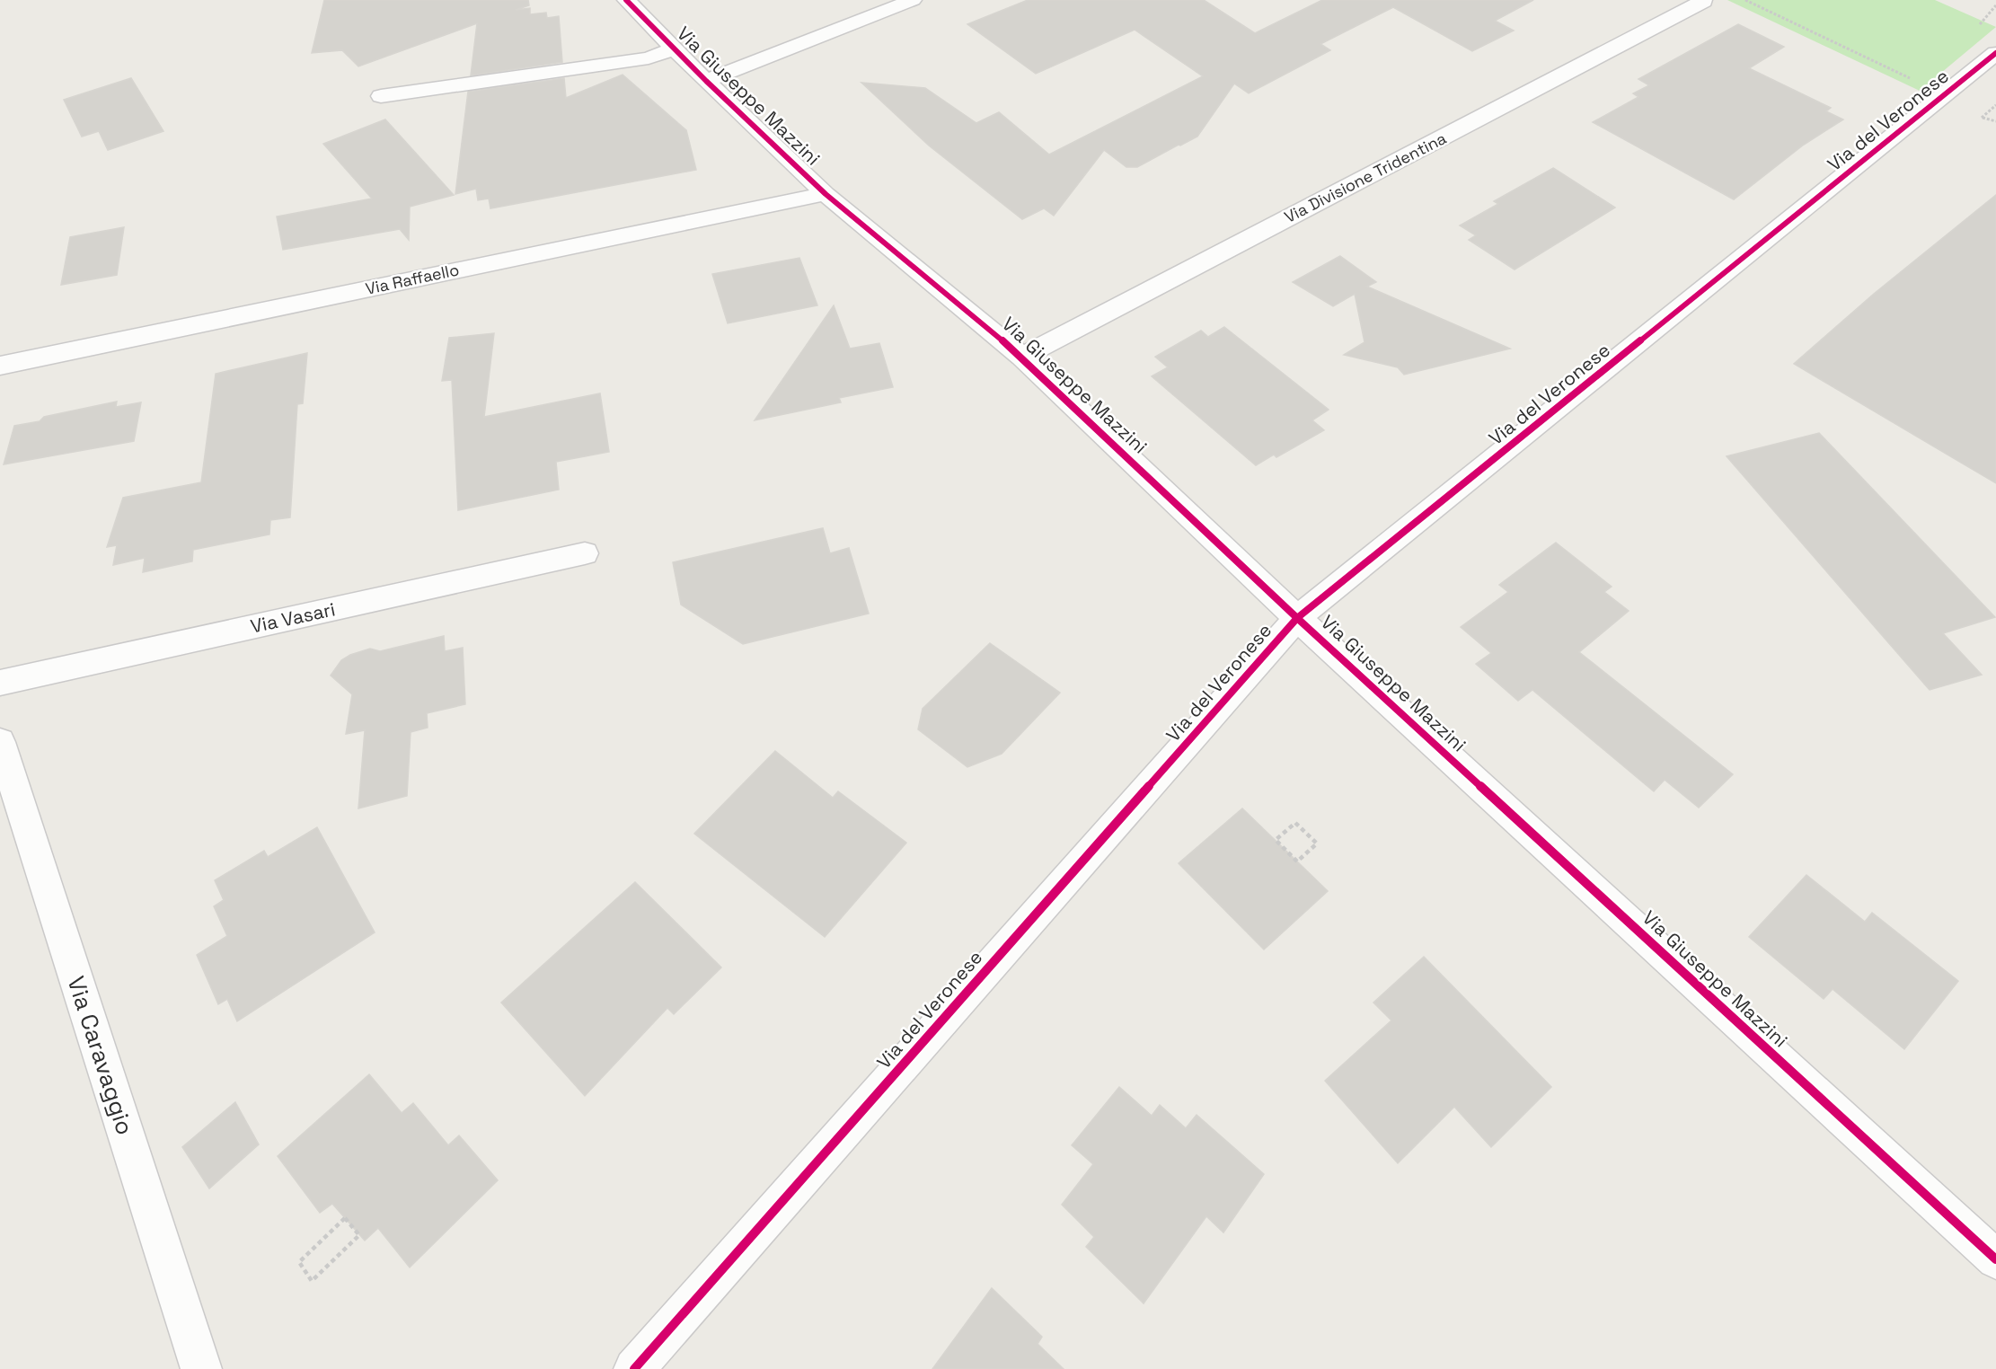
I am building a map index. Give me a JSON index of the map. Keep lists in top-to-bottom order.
{
  "streets": {
    "street": [
      "Via Giuseppe Mazzini",
      "Via del Veronese",
      "Via Divisione Tridentina",
      "Via Raffaello",
      "Via Vasari",
      "Via Caravaggio"
    ]
  },
  "crossings": [
    ["Via Giuseppe Mazzini", "Via del Veronese"],
    ["Via Giuseppe Mazzini", "Via Divisione Tridentina"],
    ["Via Giuseppe Mazzini", "Via Raffaello"]
  ]
}
